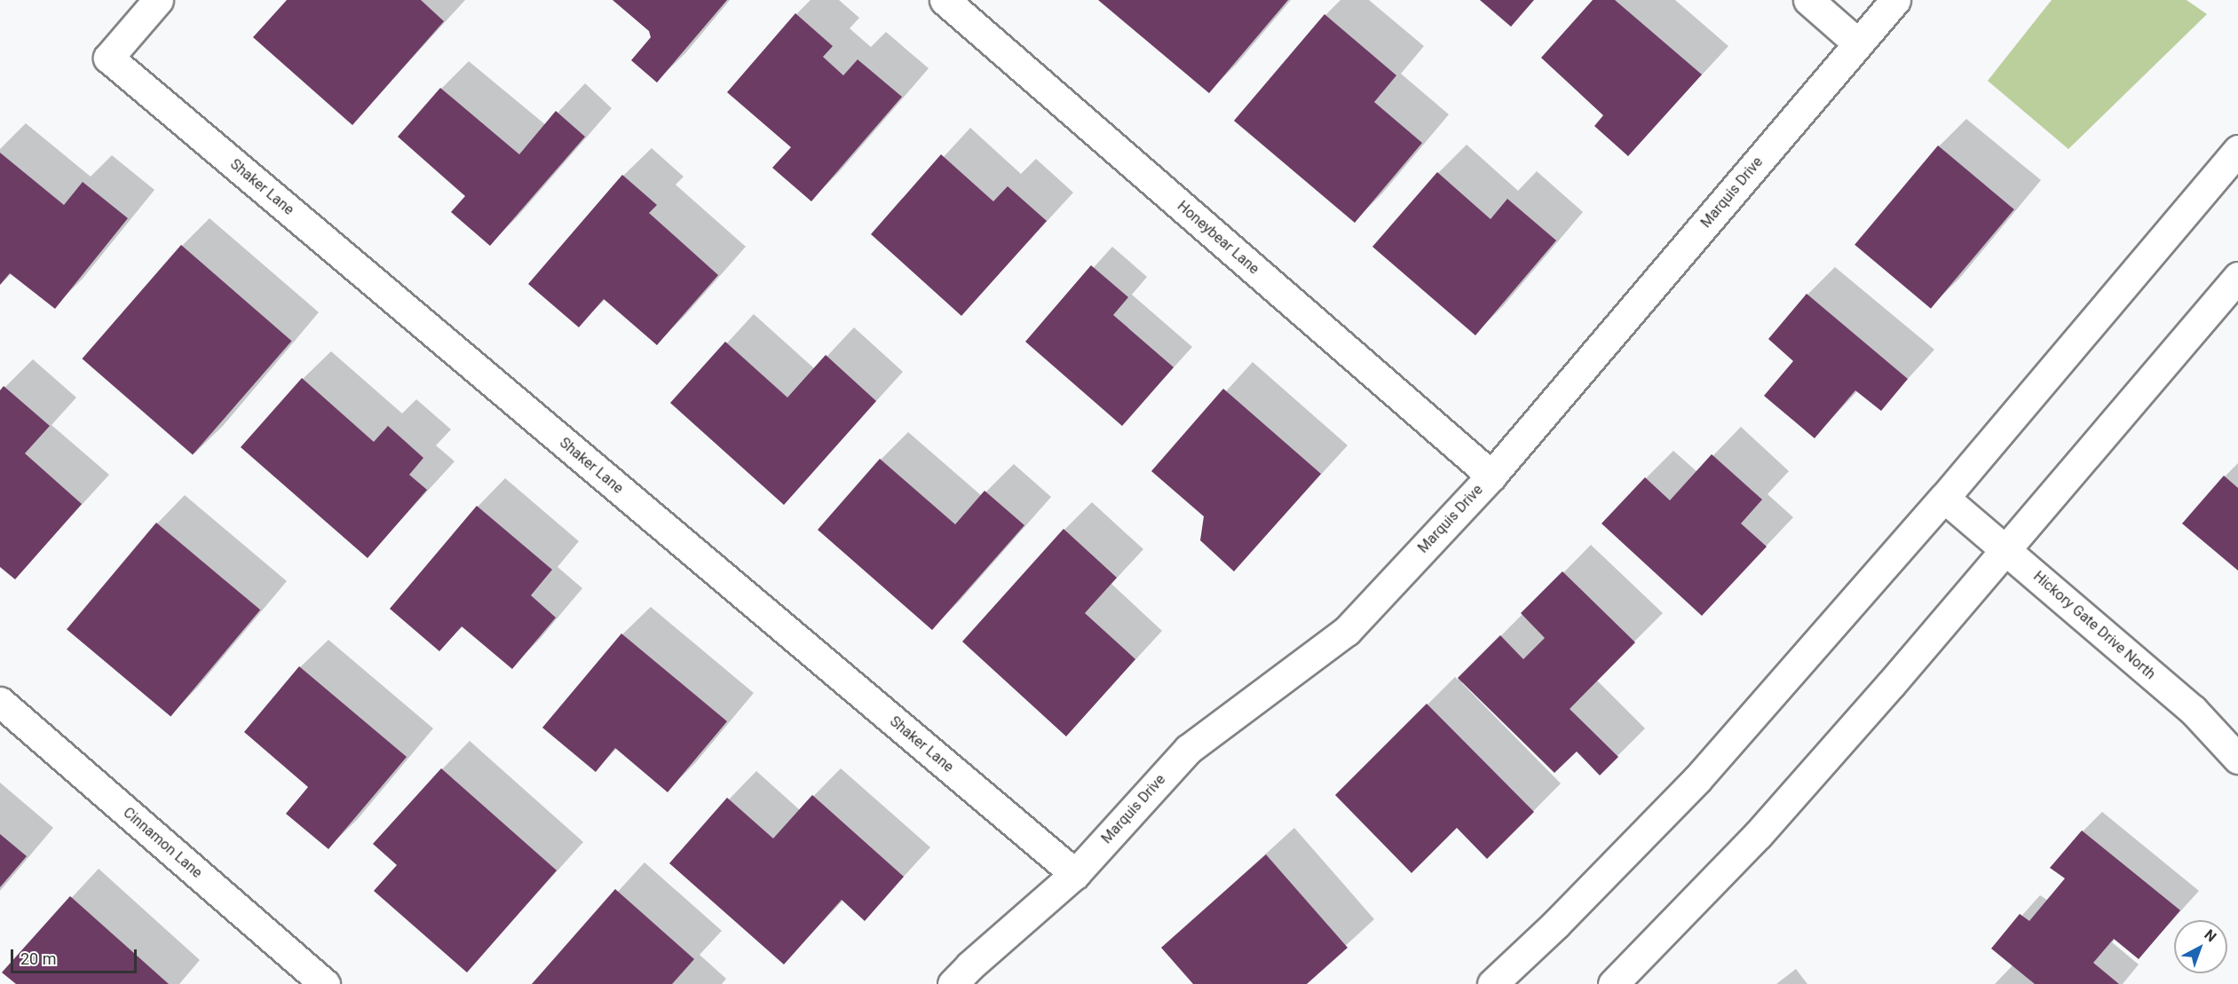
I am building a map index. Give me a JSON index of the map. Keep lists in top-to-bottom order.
{
  "streets": {
    "street": [
      "Shaker Lane",
      "Marquis Drive",
      "Honeybear Lane",
      "Hickory Gate Drive North",
      "Cinnamon Lane"
    ]
  },
  "crossings": [
    ["Shaker Lane", "Marquis Drive"],
    ["Marquis Drive", "Honeybear Lane"]
  ],
  "scale_bar": "20 m",
  "north": "top right"
}
